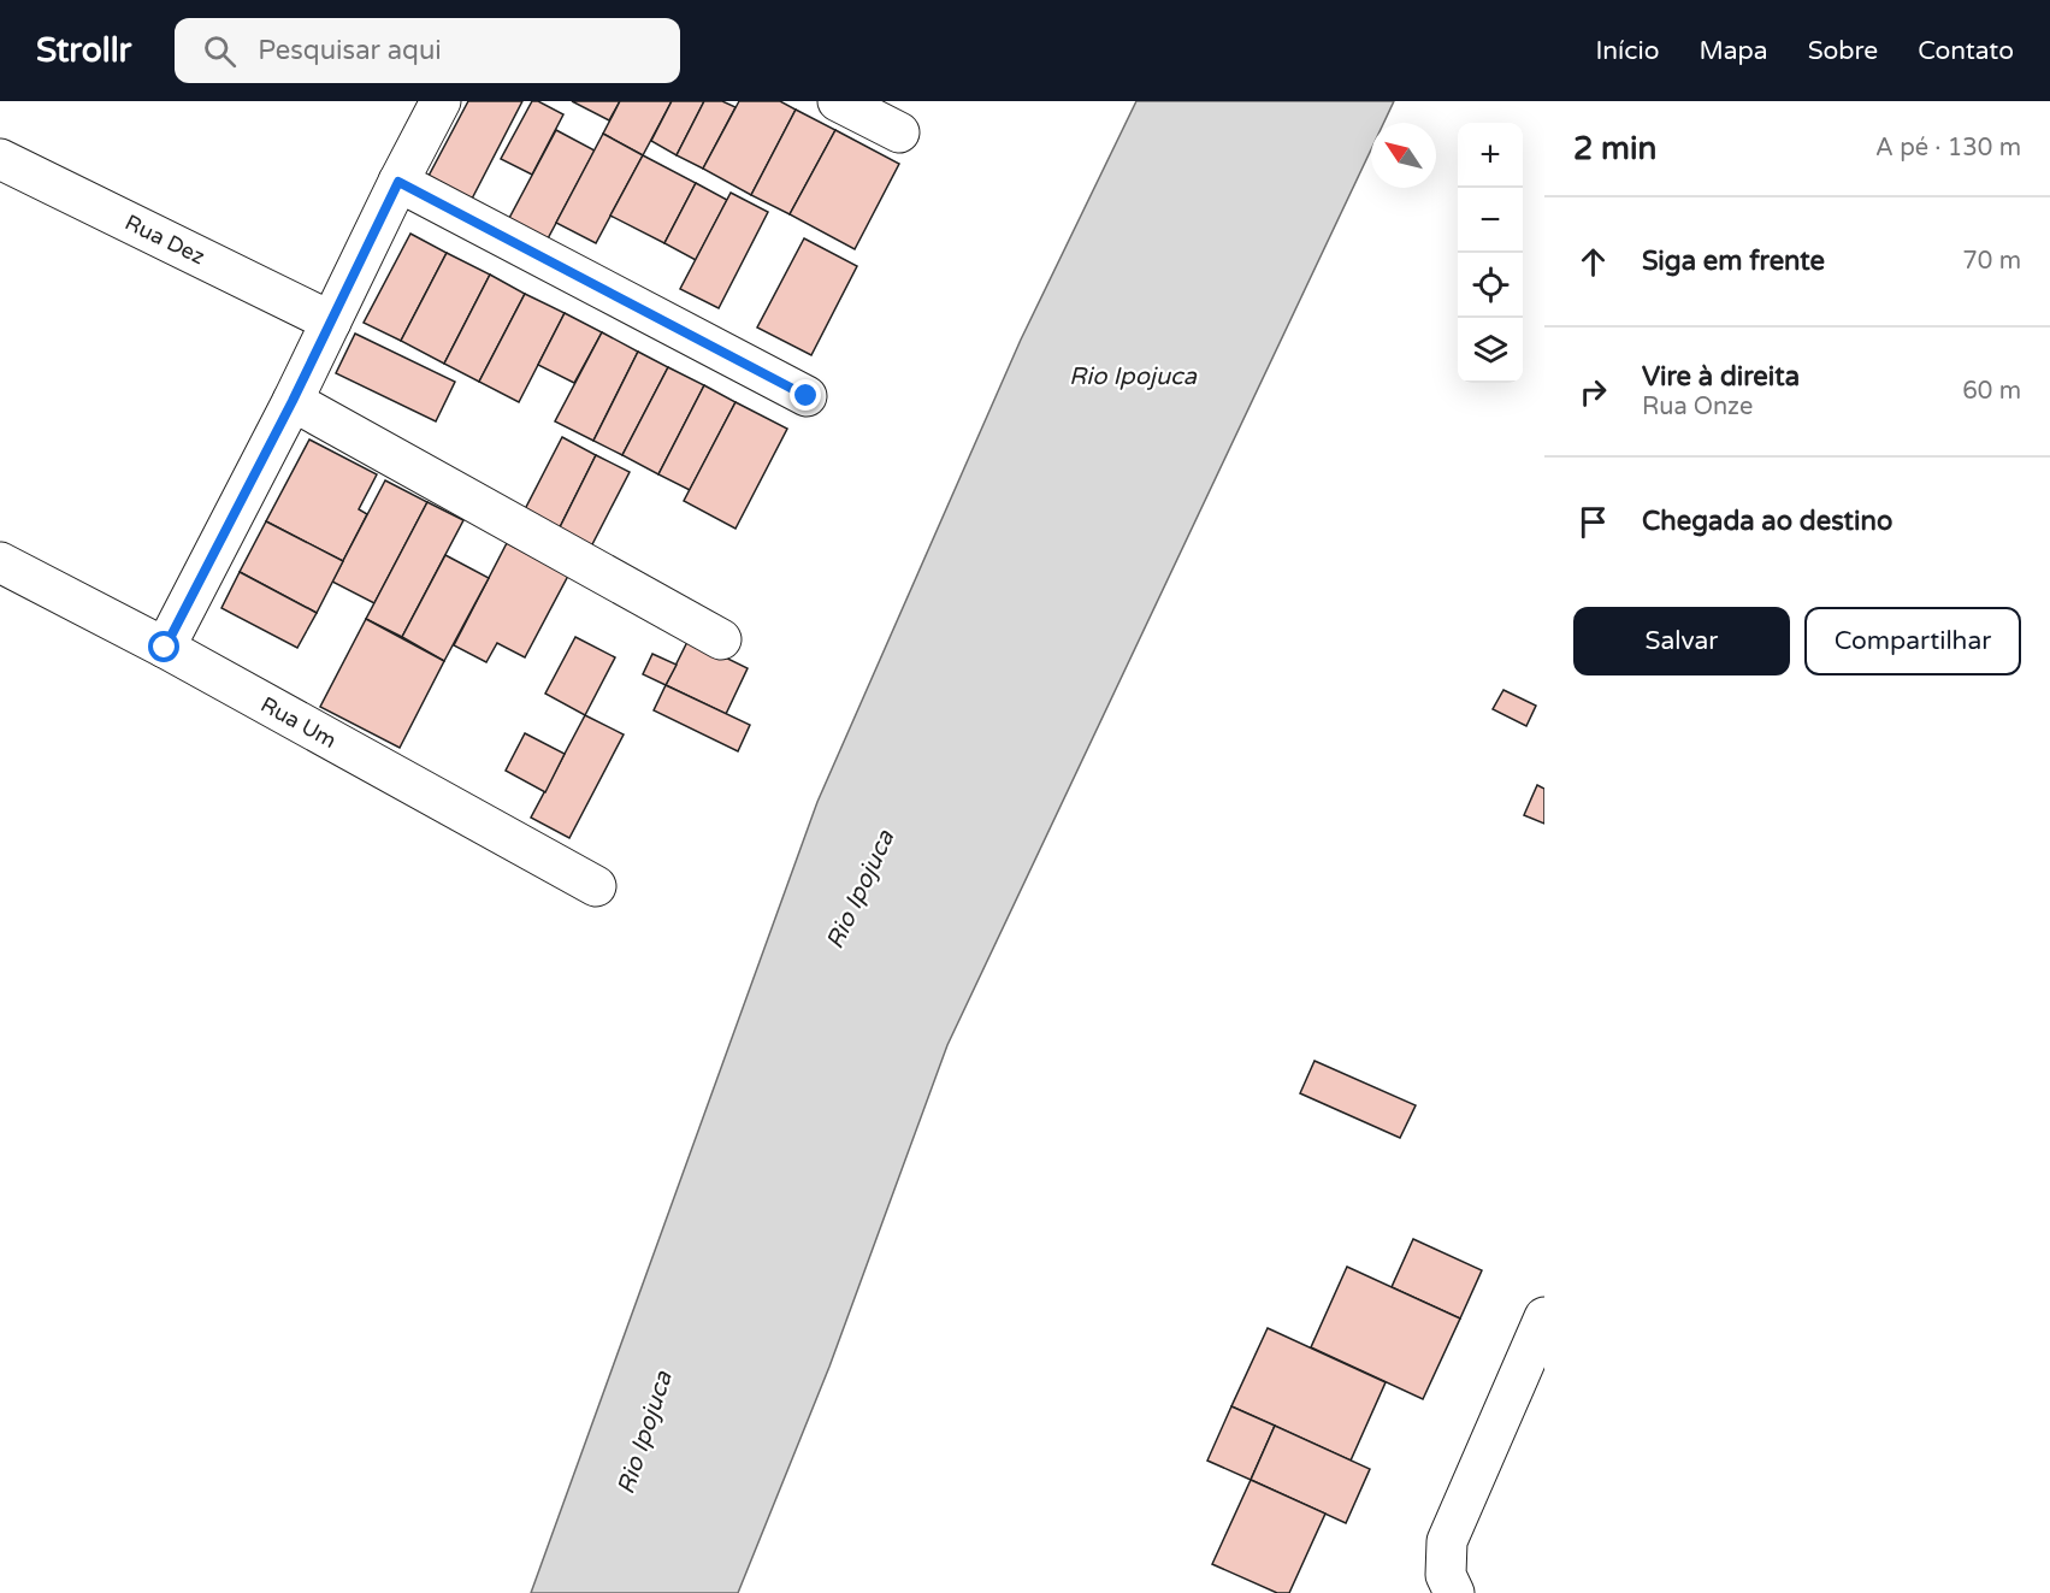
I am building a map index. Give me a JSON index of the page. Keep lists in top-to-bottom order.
{
  "streets": {
    "street": ["Rua Dez", "Rua Um"]
  },
  "water": ["Rio Ipojuca"],
  "north": "top left",
  "page": {
    "header": "Strollr",
    "search": "Pesquisar aqui",
    "nav": [
      "Início",
      "Mapa",
      "Sobre",
      "Contato"
    ],
    "heading": ["2 min", "A pé · 130 m"],
    "map_buttons": ["+", "−"],
    "list": [
      ["Siga em frente", "70 m"],
      ["Vire à direita", "Rua Onze", "60 m"],
      "Chegada ao destino"
    ],
    "buttons": ["Salvar", "Compartilhar"]
  }
}
